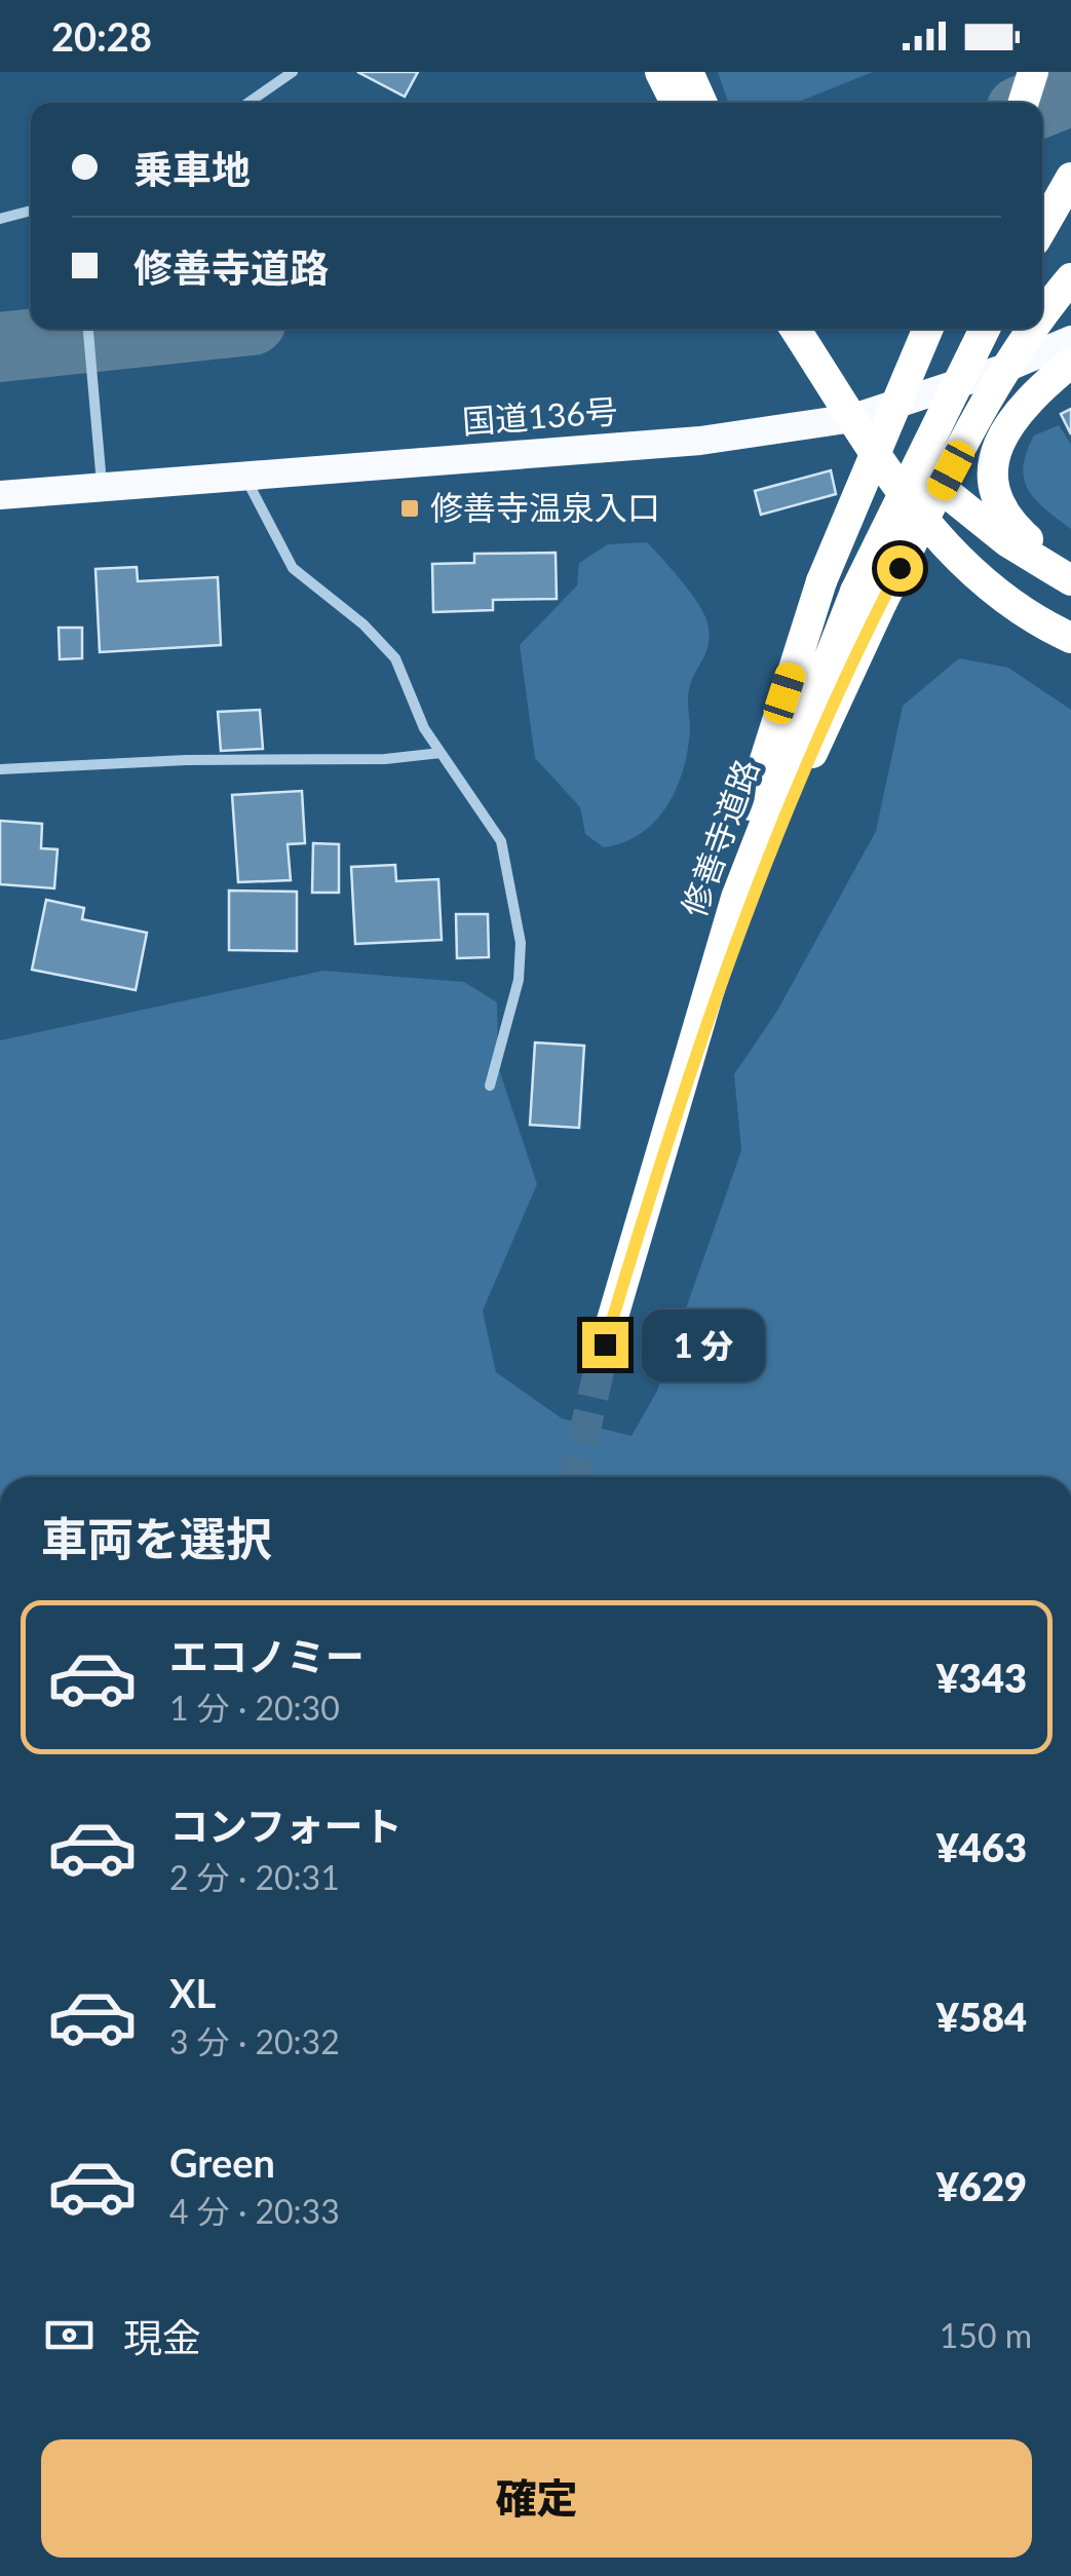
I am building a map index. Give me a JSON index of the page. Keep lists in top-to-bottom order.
{
  "streets": {
    "highway": ["国道136号", "修善寺道路"]
  },
  "places": {
    "transit": ["修善寺温泉入口"]
  },
  "page": {
    "status": "20:28",
    "banner": ["乗車地", "修善寺道路"],
    "bubble": "1 分",
    "heading": "車両を選択",
    "list": [
      {
        "name": "エコノミー",
        "note": "1 分 · 20:30",
        "value": "¥343"
      },
      {
        "name": "コンフォート",
        "note": "2 分 · 20:31",
        "value": "¥463"
      },
      {
        "name": "XL",
        "note": "3 分 · 20:32",
        "value": "¥584"
      },
      {
        "name": "Green",
        "note": "4 分 · 20:33",
        "value": "¥629"
      }
    ],
    "pay": ["現金", "150 m"],
    "buttons": "確定"
  }
}
